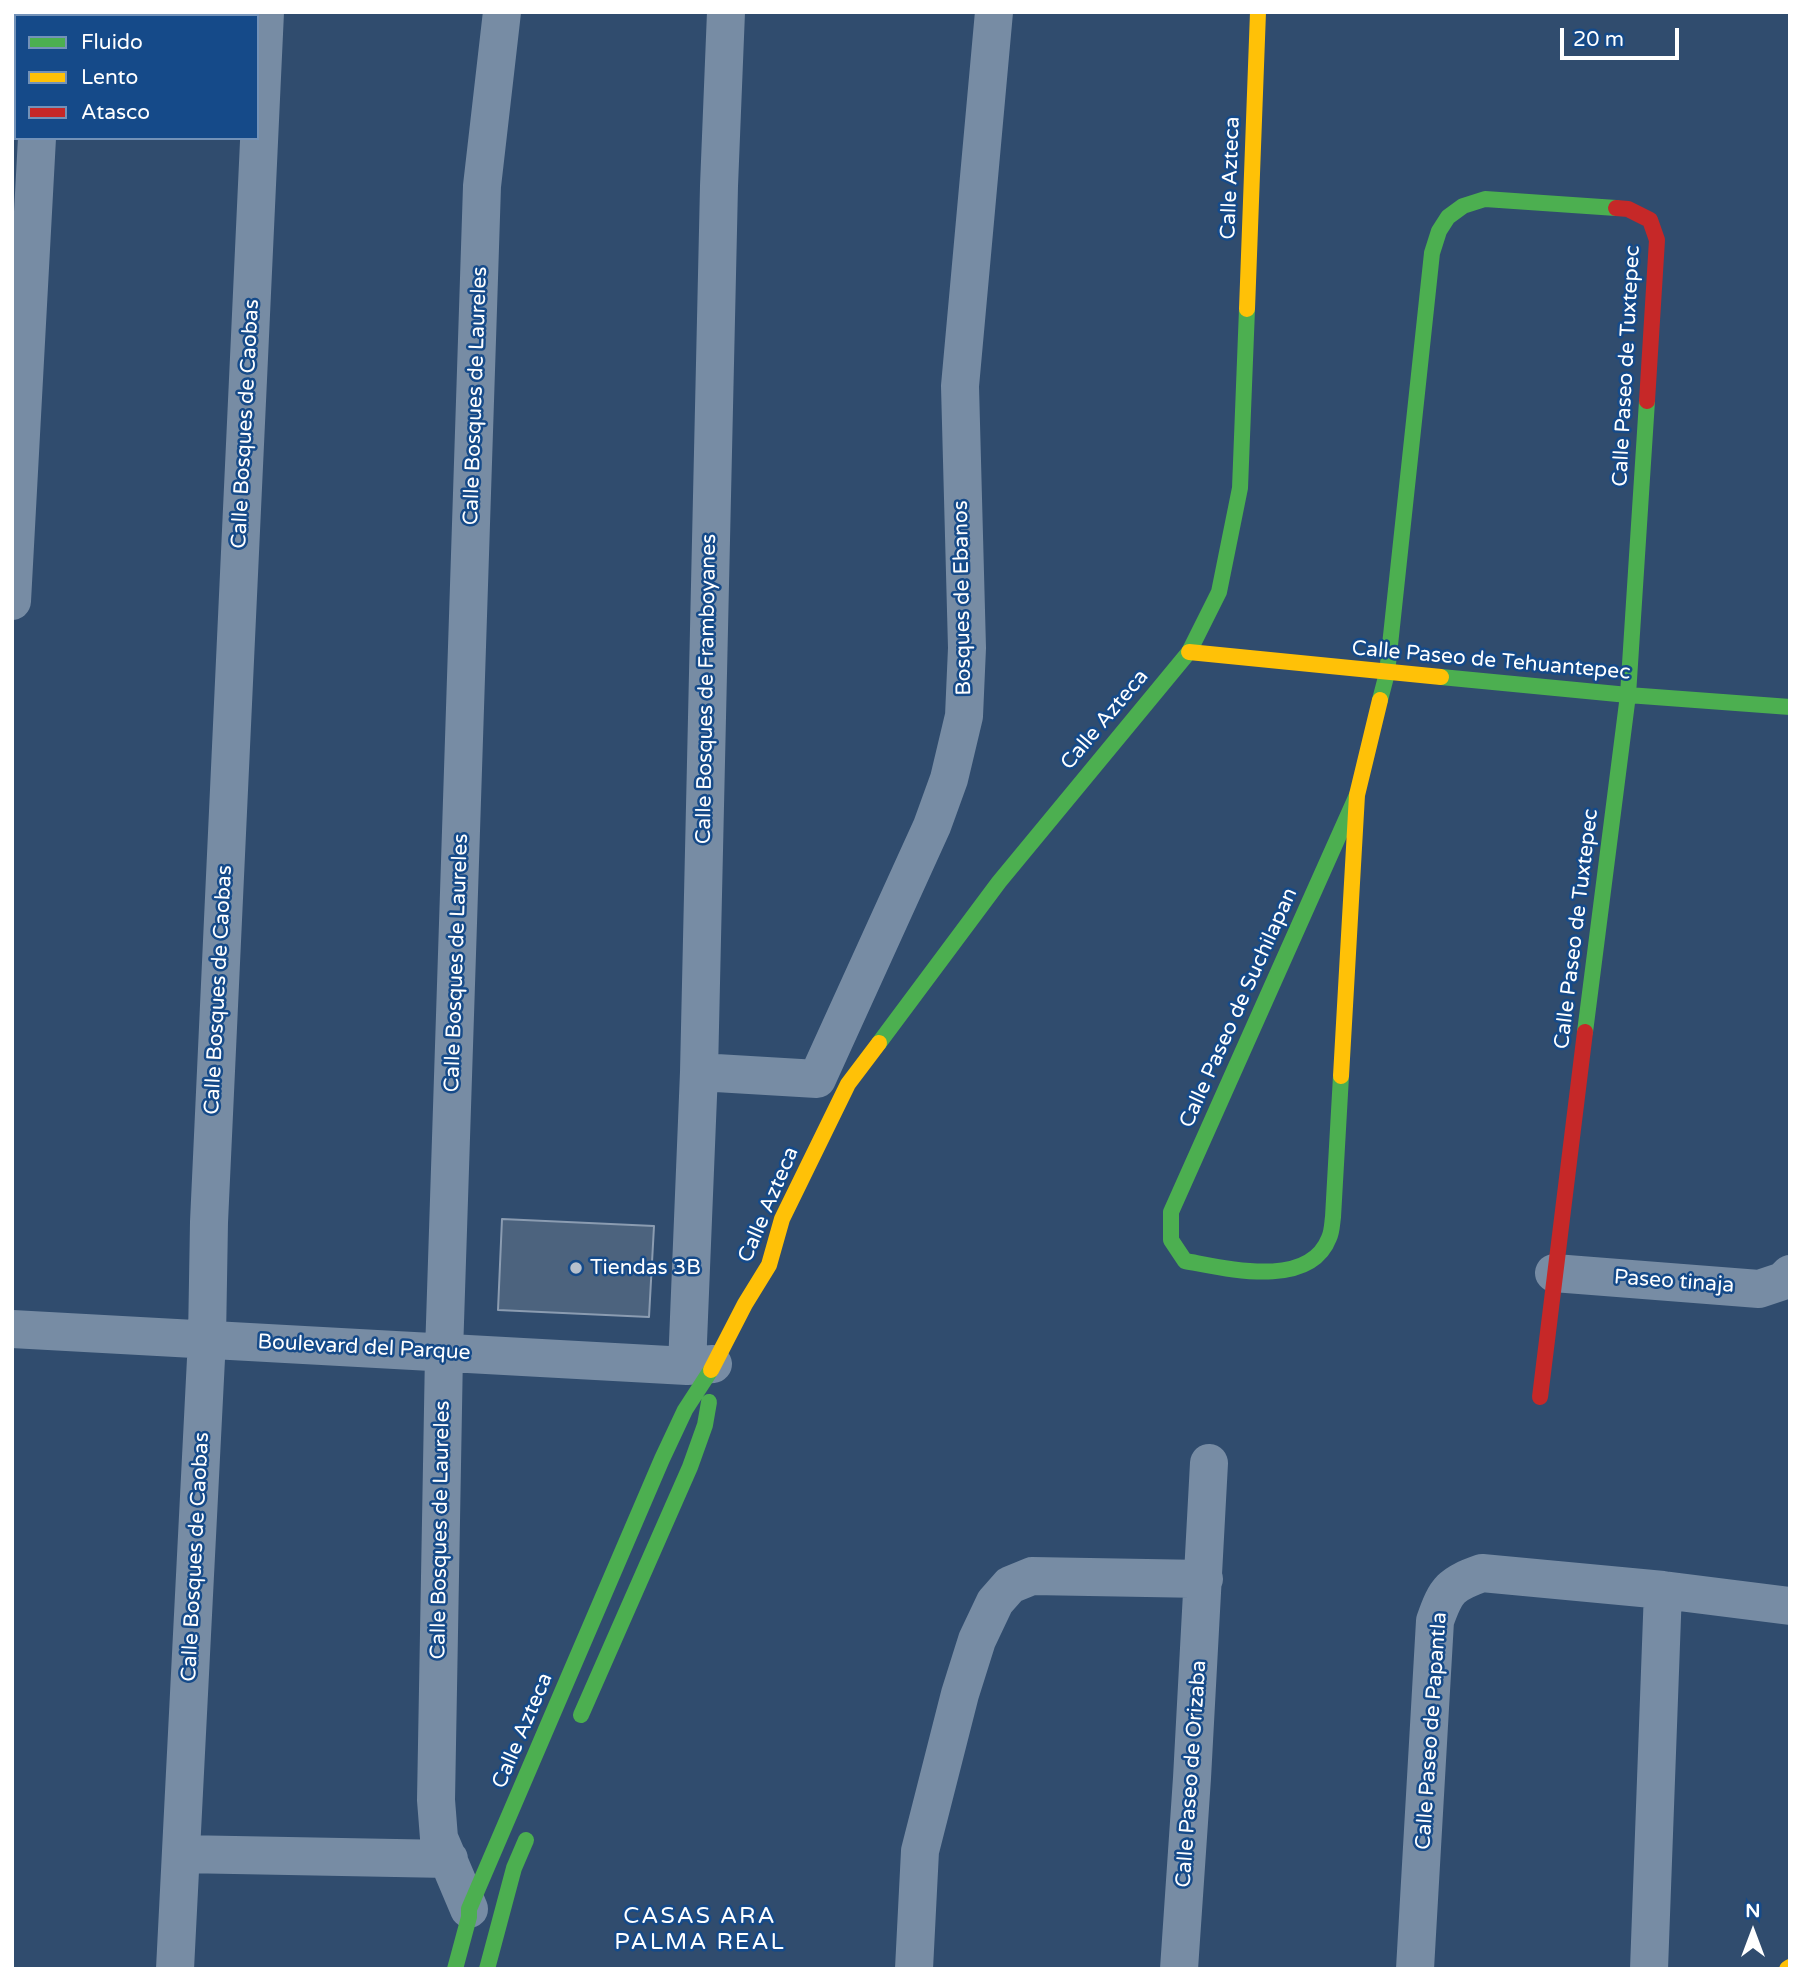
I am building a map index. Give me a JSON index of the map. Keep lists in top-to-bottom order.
{
  "streets": {
    "street": [
      "Calle Azteca",
      "Calle Paseo de Tuxtepec",
      "Calle Bosques de Laureles",
      "Calle Bosques de Caobas",
      "Bosques de Ebanos",
      "Calle Paseo de Tehuantepec",
      "Calle Bosques de Framboyanes",
      "Calle Paseo de Suchilapan",
      "Paseo tinaja",
      "Boulevard del Parque",
      "Calle Paseo de Papantla",
      "Calle Paseo de Orizaba"
    ]
  },
  "crossings": [
    ["Calle Azteca", "Calle Bosques de Laureles"],
    ["Calle Azteca", "Bosques de Ebanos"],
    ["Calle Azteca", "Calle Paseo de Tehuantepec"],
    ["Calle Azteca", "Calle Bosques de Framboyanes"],
    ["Calle Azteca", "Boulevard del Parque"],
    ["Calle Paseo de Tuxtepec", "Calle Paseo de Tehuantepec"],
    ["Calle Paseo de Tuxtepec", "Calle Paseo de Suchilapan"],
    ["Calle Paseo de Tuxtepec", "Paseo tinaja"],
    ["Calle Bosques de Laureles", "Boulevard del Parque"],
    ["Calle Bosques de Caobas", "Boulevard del Parque"],
    ["Calle Bosques de Framboyanes", "Boulevard del Parque"]
  ],
  "districts": ["CASAS ARA PALMA REAL"],
  "places": ["Tiendas 3B"],
  "legend": ["Fluido", "Lento", "Atasco"],
  "scale_bar": "20 m",
  "north": "top"
}
